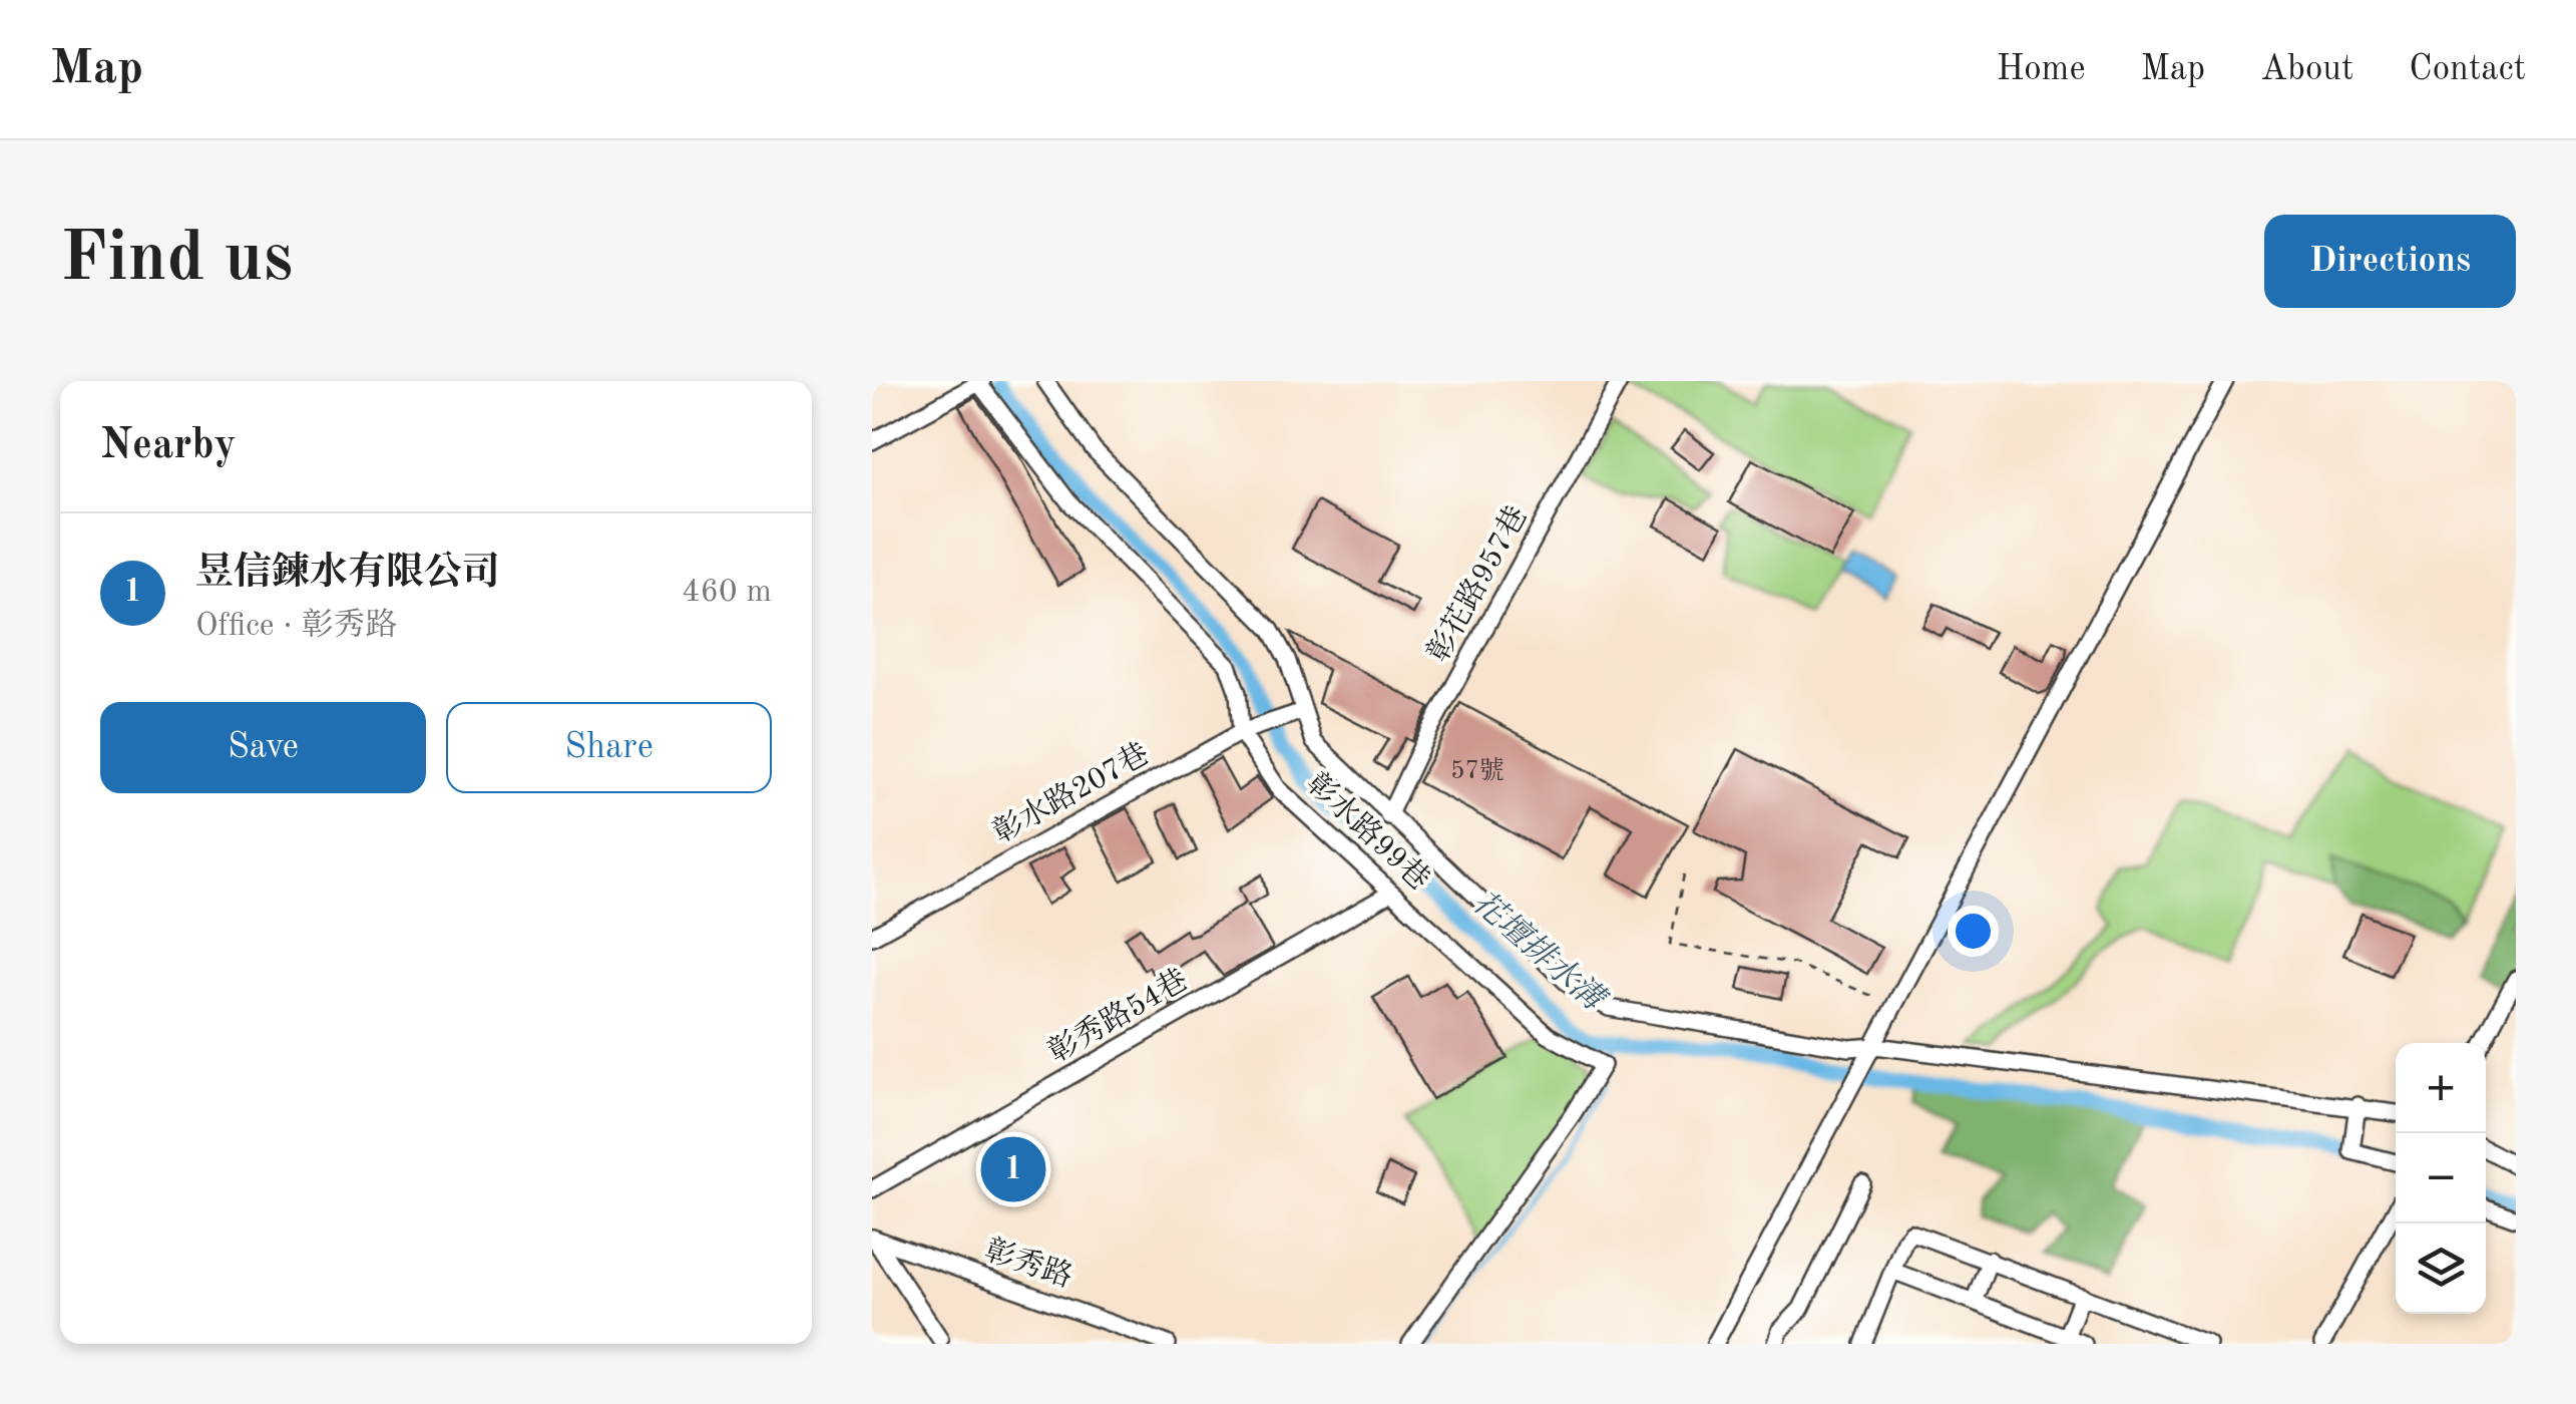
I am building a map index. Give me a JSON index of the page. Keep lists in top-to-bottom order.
{
  "streets": {
    "street": [
      "彰花路957巷",
      "彰水路207巷",
      "彰水路99巷",
      "彰秀路54巷",
      "彰秀路"
    ]
  },
  "crossings": [
    ["彰水路207巷", "彰水路99巷"],
    ["彰水路99巷", "彰秀路54巷"]
  ],
  "water": ["花壇排水溝"],
  "house_numbers": ["57號"],
  "page": {
    "header": "Map",
    "nav": [
      "Home",
      "Map",
      "About",
      "Contact"
    ],
    "buttons": [
      "Directions",
      ["Save", "Share"]
    ],
    "title": "Find us",
    "heading": "Nearby",
    "list": [
      {
        "mark": "1",
        "name": "昱信鍊水有限公司",
        "note": "Office · 彰秀路",
        "value": "460 m"
      }
    ],
    "map_buttons": ["+", "−"],
    "pins": "1"
  }
}
